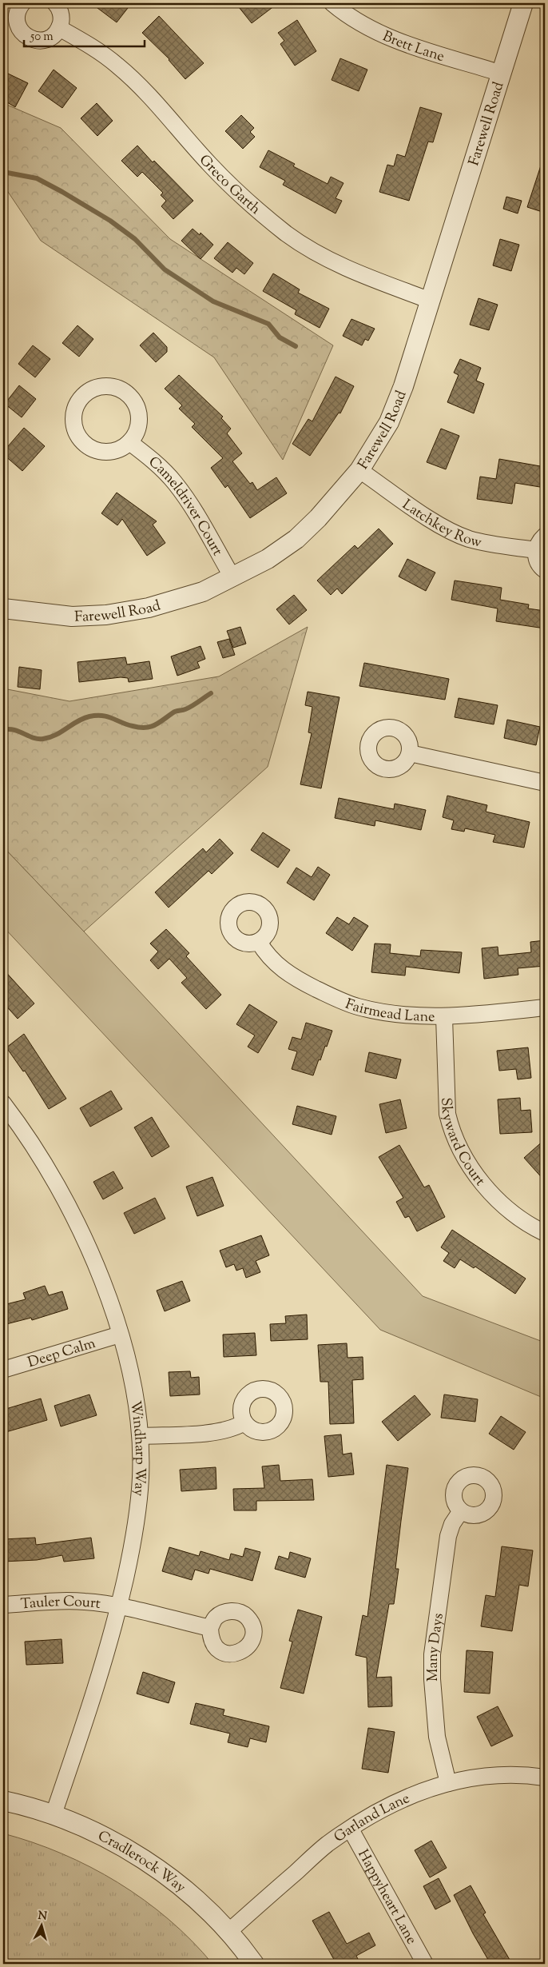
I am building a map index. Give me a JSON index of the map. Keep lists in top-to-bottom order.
{
  "streets": {
    "street": [
      "Brett Lane",
      "Farewell Road",
      "Greco Garth",
      "Cameldriver Court",
      "Latchkey Row",
      "Fairmead Lane",
      "Skyward Court",
      "Deep Calm",
      "Windharp Way",
      "Tauler Court",
      "Many Days",
      "Garland Lane",
      "Cradlerock Way",
      "Happyheart Lane"
    ]
  },
  "crossings": [
    ["Brett Lane", "Farewell Road"],
    ["Farewell Road", "Greco Garth"],
    ["Farewell Road", "Cameldriver Court"],
    ["Farewell Road", "Latchkey Row"],
    ["Fairmead Lane", "Skyward Court"],
    ["Deep Calm", "Windharp Way"],
    ["Windharp Way", "Tauler Court"],
    ["Windharp Way", "Cradlerock Way"],
    ["Many Days", "Garland Lane"],
    ["Garland Lane", "Cradlerock Way"],
    ["Garland Lane", "Happyheart Lane"]
  ],
  "scale_bar": "50 m",
  "north": "top"
}
